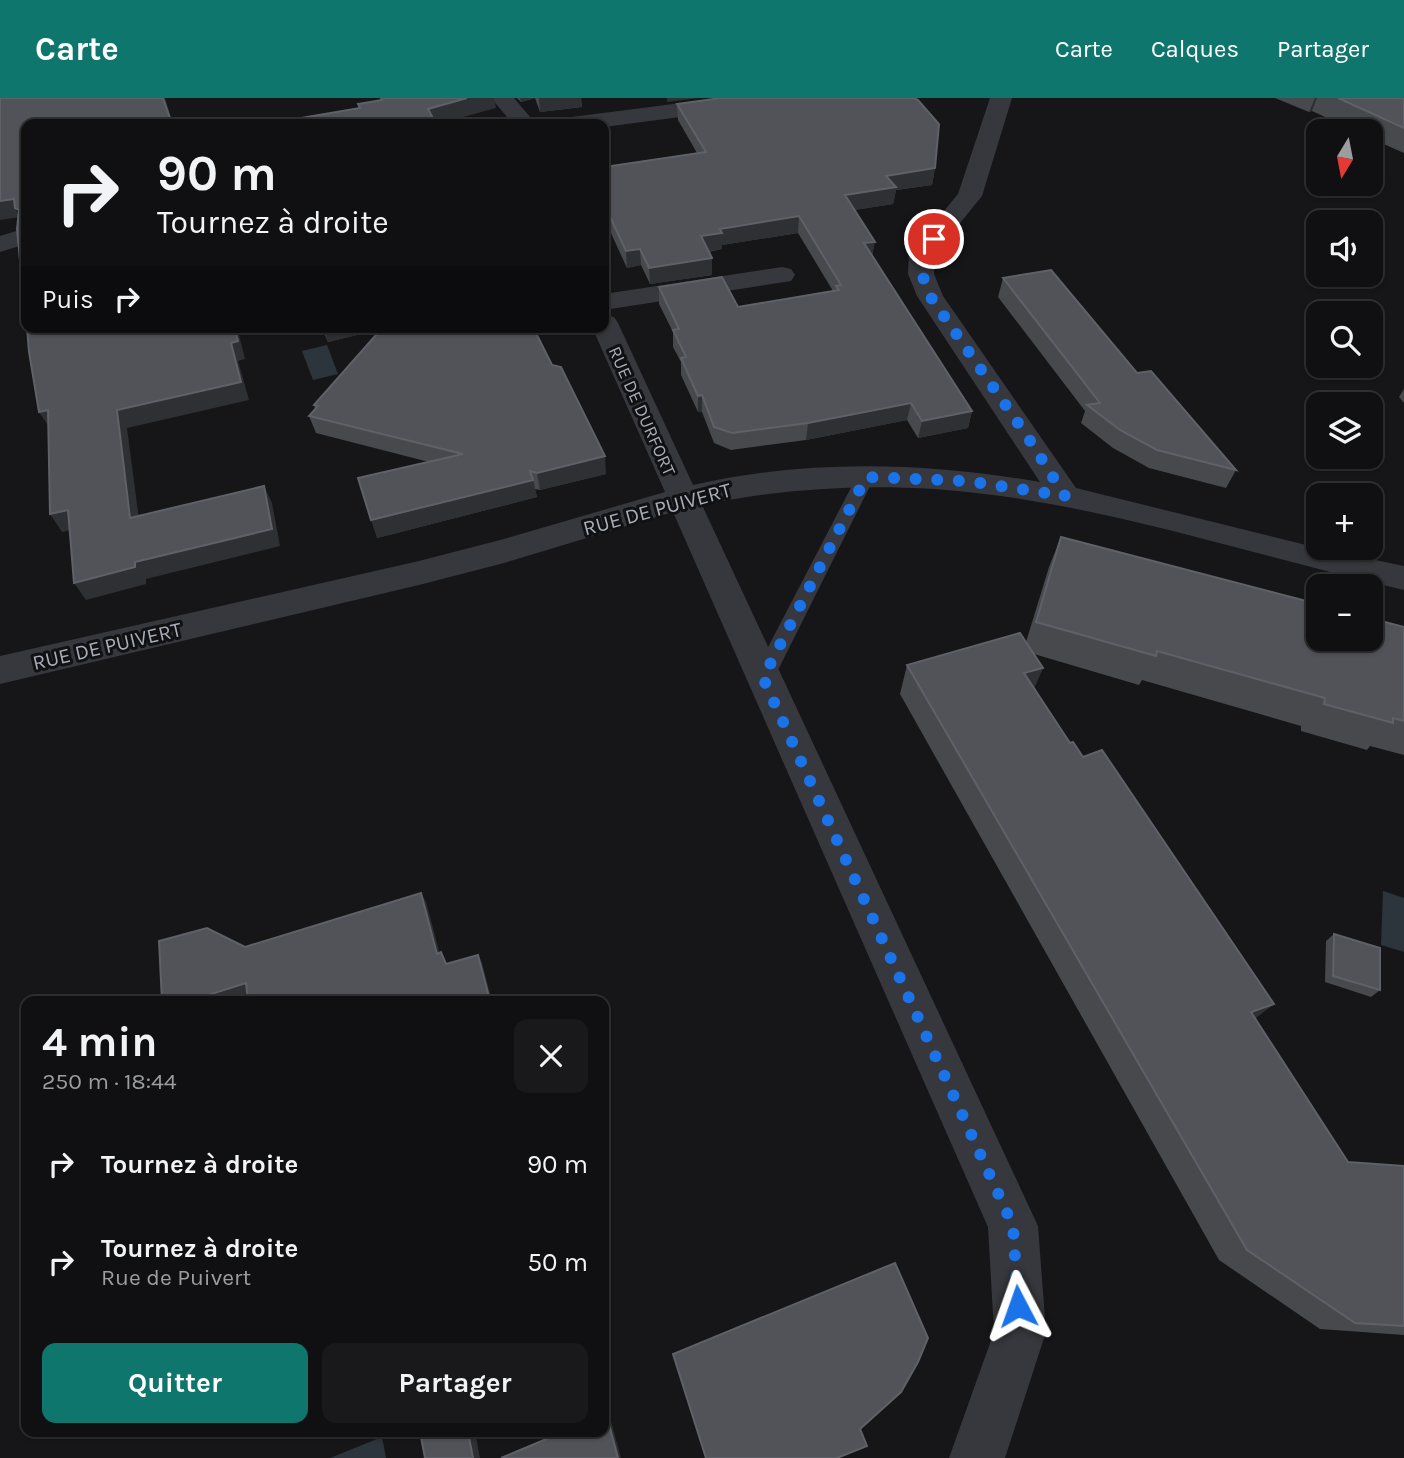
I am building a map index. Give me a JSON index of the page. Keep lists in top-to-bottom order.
{
  "streets": {
    "street": ["RUE DE DURFORT", "RUE DE PUIVERT"]
  },
  "crossings": [
    ["RUE DE DURFORT", "RUE DE PUIVERT"]
  ],
  "north": "bottom",
  "page": {
    "header": "Carte",
    "nav": ["Carte", "Calques", "Partager"],
    "map_buttons": ["+", "−"],
    "turn": ["90 m", "Tournez à droite"],
    "then": "Puis",
    "heading": ["4 min", "250 m · 18:44"],
    "list": [
      {
        "name": "Tournez à droite",
        "value": "90 m"
      },
      {
        "name": "Tournez à droite",
        "note": "Rue de Puivert",
        "value": "50 m"
      }
    ],
    "buttons": ["Quitter", "Partager"]
  }
}
